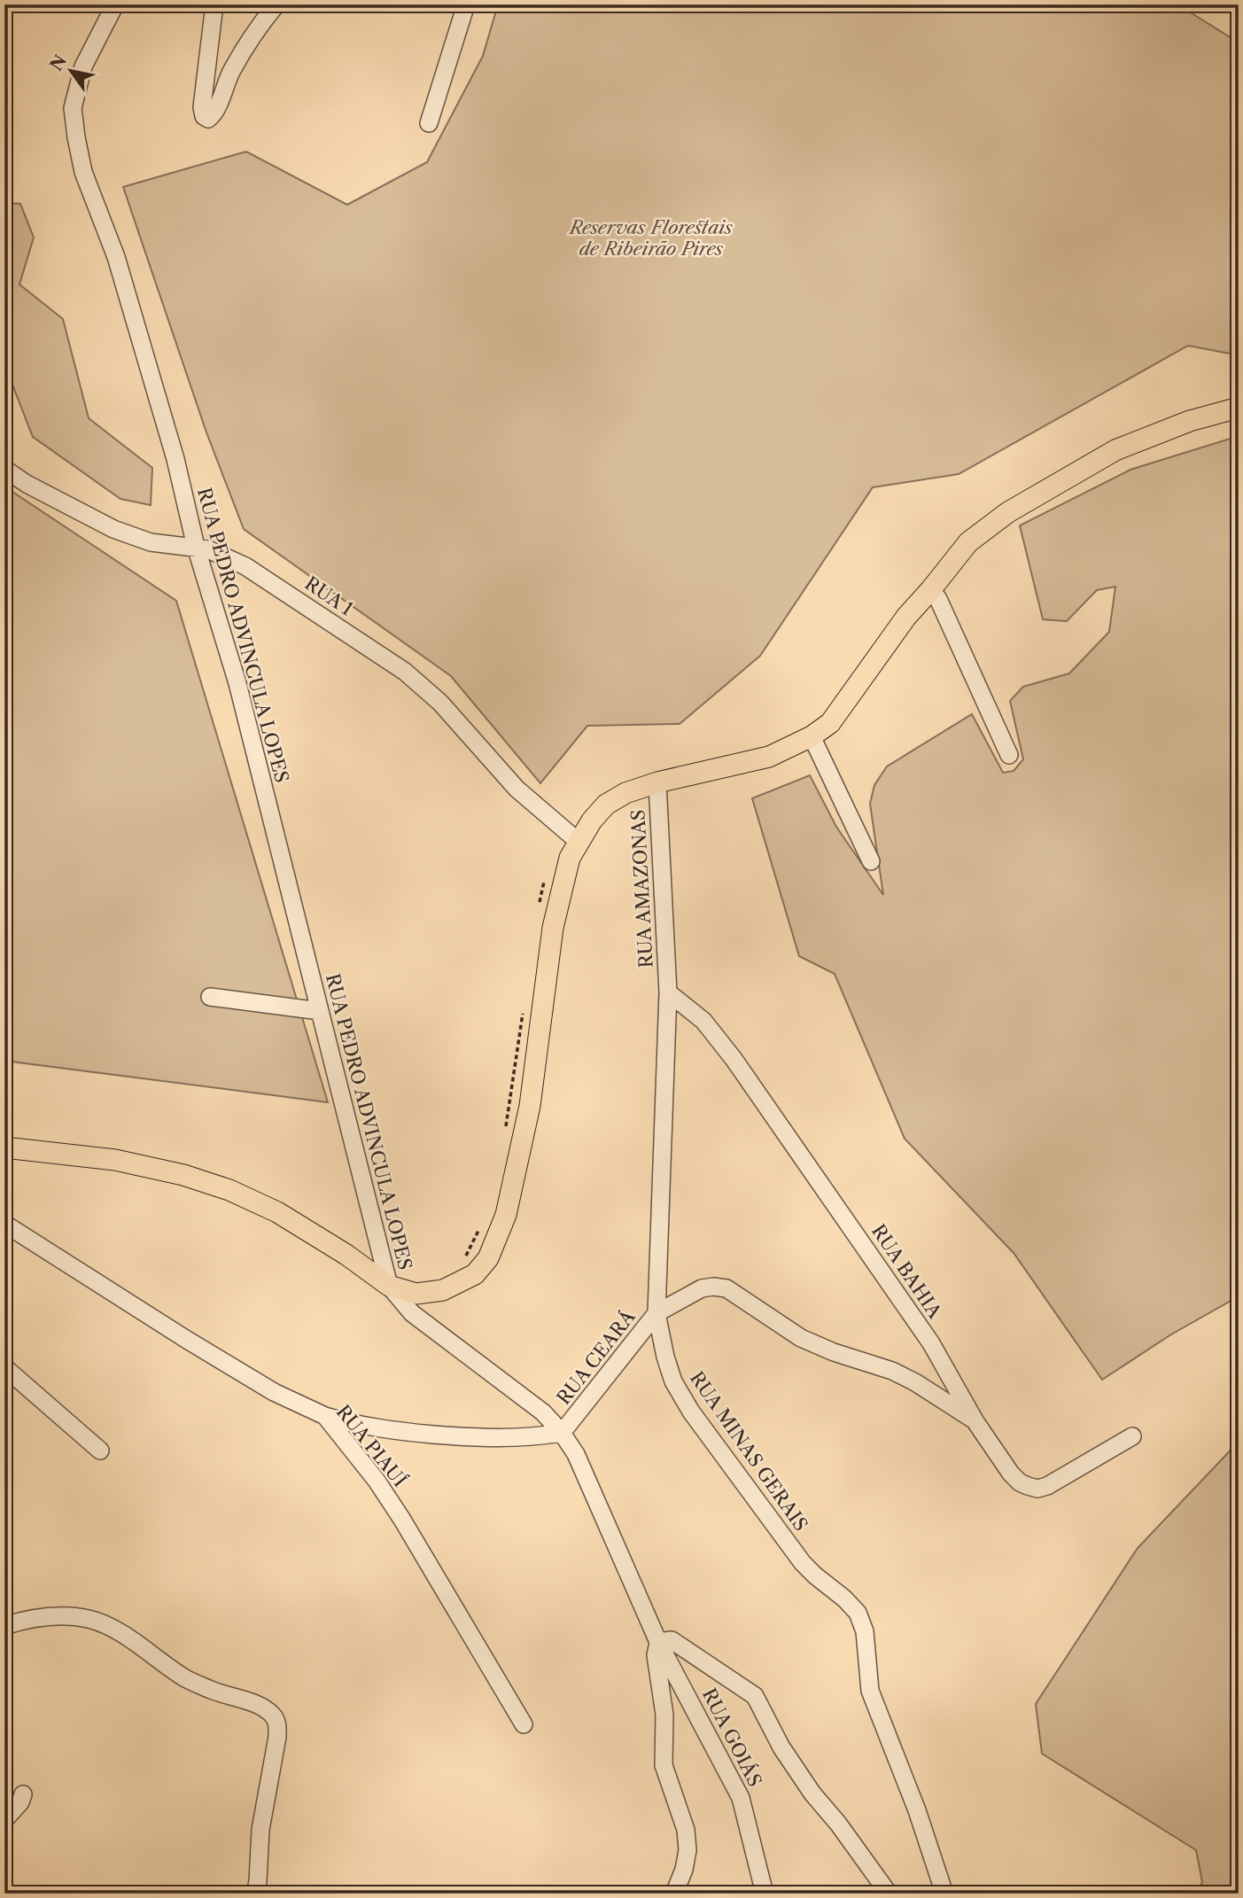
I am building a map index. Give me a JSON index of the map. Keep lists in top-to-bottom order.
{
  "streets": {
    "street": [
      "RUA 1",
      "RUA PEDRO ADVINCULA LOPES",
      "RUA AMAZONAS",
      "RUA BAHIA",
      "RUA CEARÁ",
      "RUA PIAUÍ",
      "RUA MINAS GERAIS",
      "RUA GOIÁS"
    ]
  },
  "crossings": [
    ["RUA 1", "RUA PEDRO ADVINCULA LOPES"],
    ["RUA PEDRO ADVINCULA LOPES", "RUA GOIÁS"],
    ["RUA AMAZONAS", "RUA BAHIA"],
    ["RUA AMAZONAS", "RUA MINAS GERAIS"],
    ["RUA BAHIA", "RUA CEARÁ"],
    ["RUA BAHIA", "RUA MINAS GERAIS"],
    ["RUA CEARÁ", "RUA PIAUÍ"],
    ["RUA CEARÁ", "RUA MINAS GERAIS"],
    ["RUA CEARÁ", "RUA GOIÁS"]
  ],
  "parks": ["Reservas Florestais de Ribeirão Pires"],
  "north": "top left"
}
